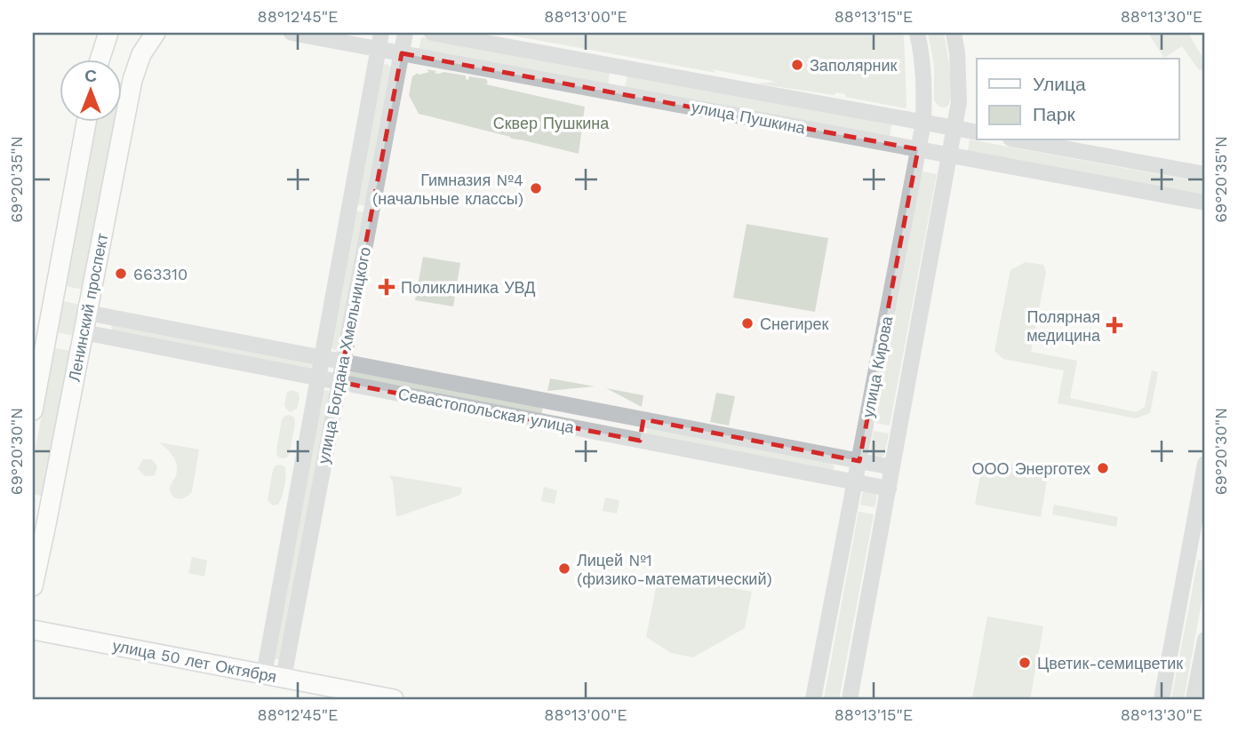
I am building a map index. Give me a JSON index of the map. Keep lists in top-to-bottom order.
{
  "streets": {
    "main road": ["Ленинский проспект", "улица 50 лет Октября"],
    "street": [
      "улица Пушкина",
      "улица Богдана Хмельницкого",
      "улица Кирова",
      "Севастопольская улица"
    ]
  },
  "crossings": [
    ["улица Пушкина", "улица Богдана Хмельницкого"],
    ["улица Пушкина", "улица Кирова"],
    ["Ленинский проспект", "Севастопольская улица"],
    ["улица Богдана Хмельницкого", "Севастопольская улица"],
    ["улица Богдана Хмельницкого", "улица 50 лет Октября"],
    ["улица Кирова", "Севастопольская улица"]
  ],
  "parks": ["Сквер Пушкина"],
  "places": {
    "other": [
      "Заполярник",
      "Гимназия №4 (начальные классы)",
      "663310",
      "Снегирек",
      "ООО Энерготех",
      "Лицей №1 (физико-математический)",
      "Цветик-семицветик"
    ],
    "health": ["Поликлиника УВД", "Полярная медицина"]
  },
  "legend": ["Улица", "Парк"],
  "north": "top",
  "coordinates": [
    "88°12'45\"E",
    "88°13'00\"E",
    "88°13'15\"E",
    "88°13'30\"E",
    "69°20'35\"N",
    "69°20'30\"N"
  ]
}
